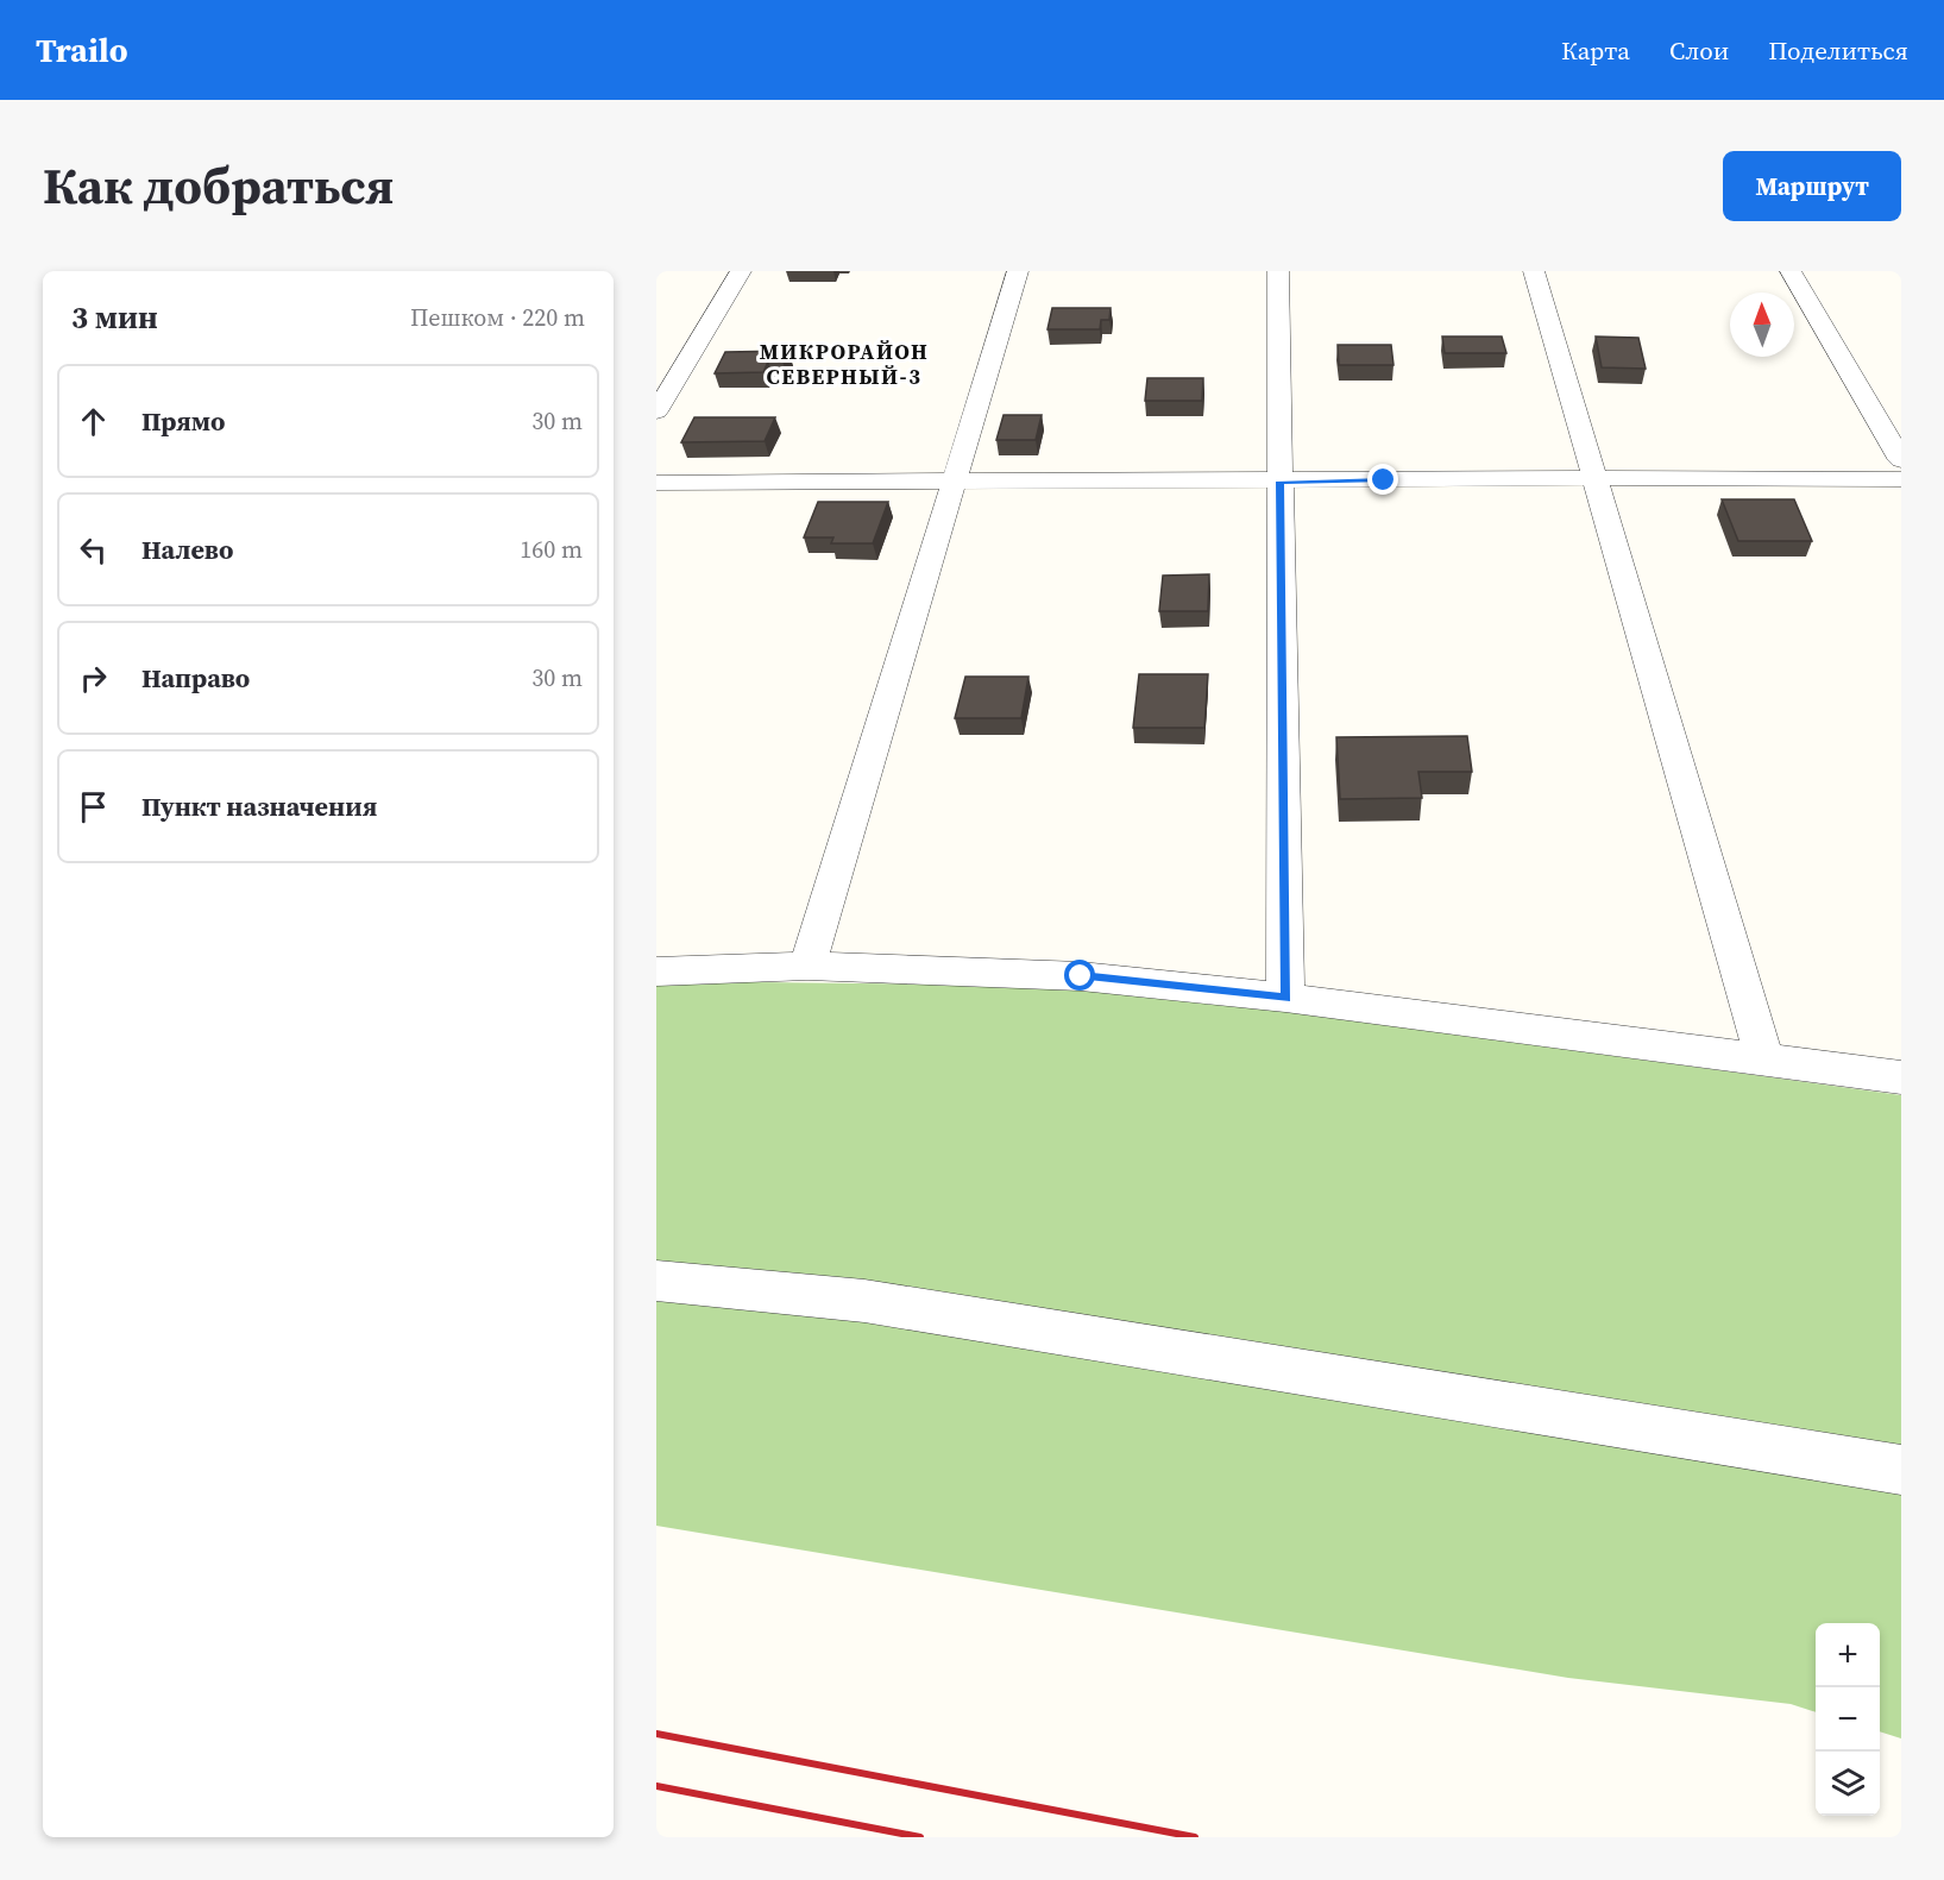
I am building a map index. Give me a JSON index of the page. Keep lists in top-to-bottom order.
{
  "districts": ["МИКРОРАЙОН СЕВЕРНЫЙ-3"],
  "north": "top",
  "page": {
    "header": "Trailo",
    "nav": ["Карта", "Слои", "Поделиться"],
    "title": "Как добраться",
    "buttons": "Маршрут",
    "heading": ["3 мин", "Пешком · 220 m"],
    "list": [
      ["Прямо", "30 m"],
      ["Налево", "160 m"],
      ["Направо", "30 m"],
      "Пункт назначения"
    ],
    "map_buttons": ["+", "−"]
  }
}
